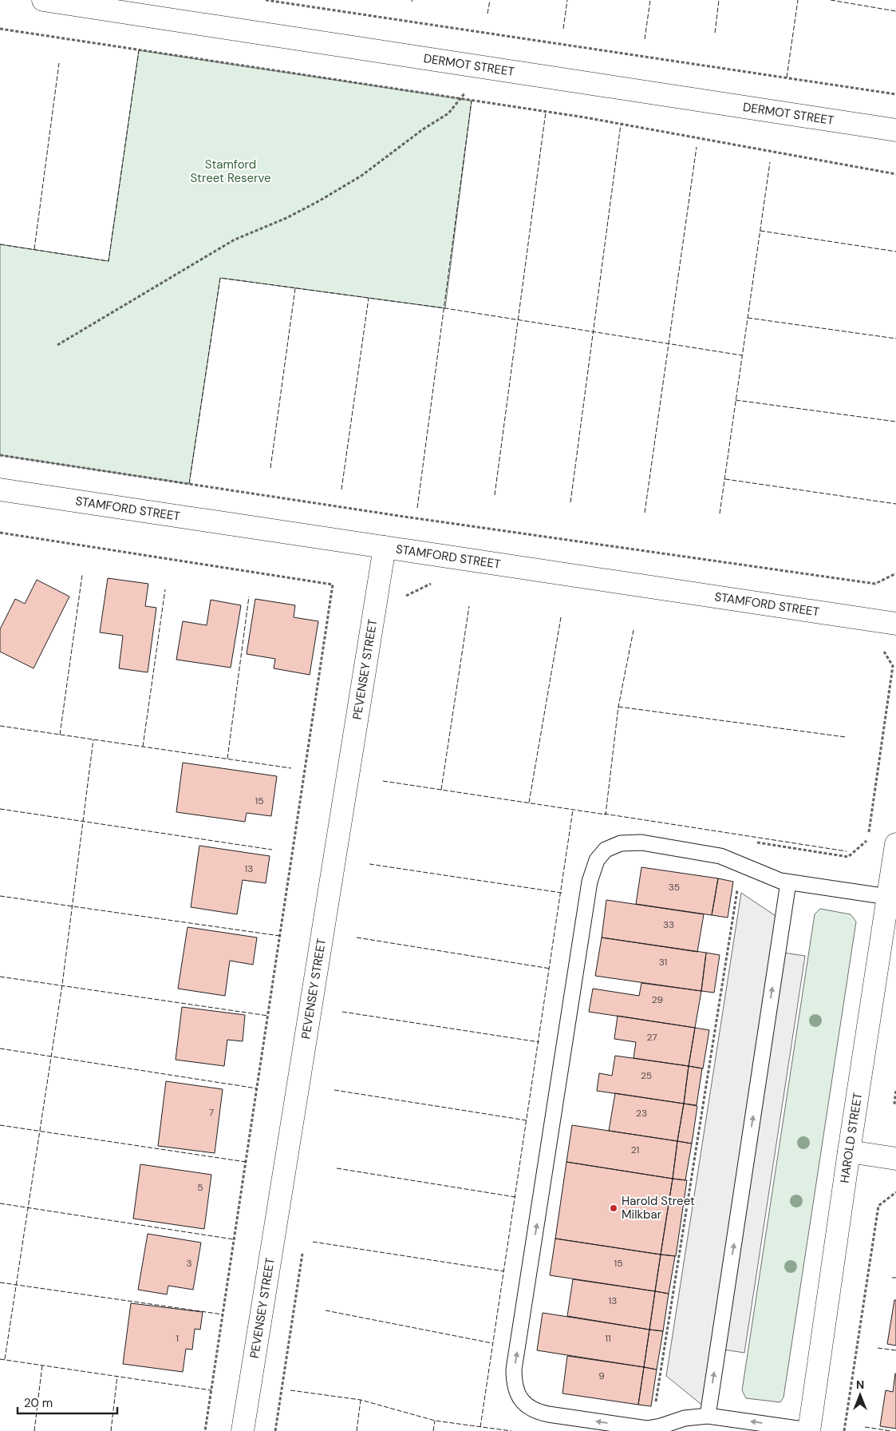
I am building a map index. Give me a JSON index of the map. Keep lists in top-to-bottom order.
{
  "streets": {
    "street": [
      "DERMOT STREET",
      "STAMFORD STREET",
      "PEVENSEY STREET",
      "HAROLD STREET"
    ]
  },
  "crossings": [
    ["STAMFORD STREET", "PEVENSEY STREET"]
  ],
  "parks": ["Stamford Street Reserve"],
  "places": ["Harold Street Milkbar"],
  "house_numbers": [
    "15",
    "13",
    "35",
    "33",
    "31",
    "29",
    "27",
    "25",
    "7",
    "23",
    "21",
    "5",
    "3",
    "15",
    "13",
    "1",
    "11",
    "9"
  ],
  "scale_bar": "20 m",
  "north": "top"
}
